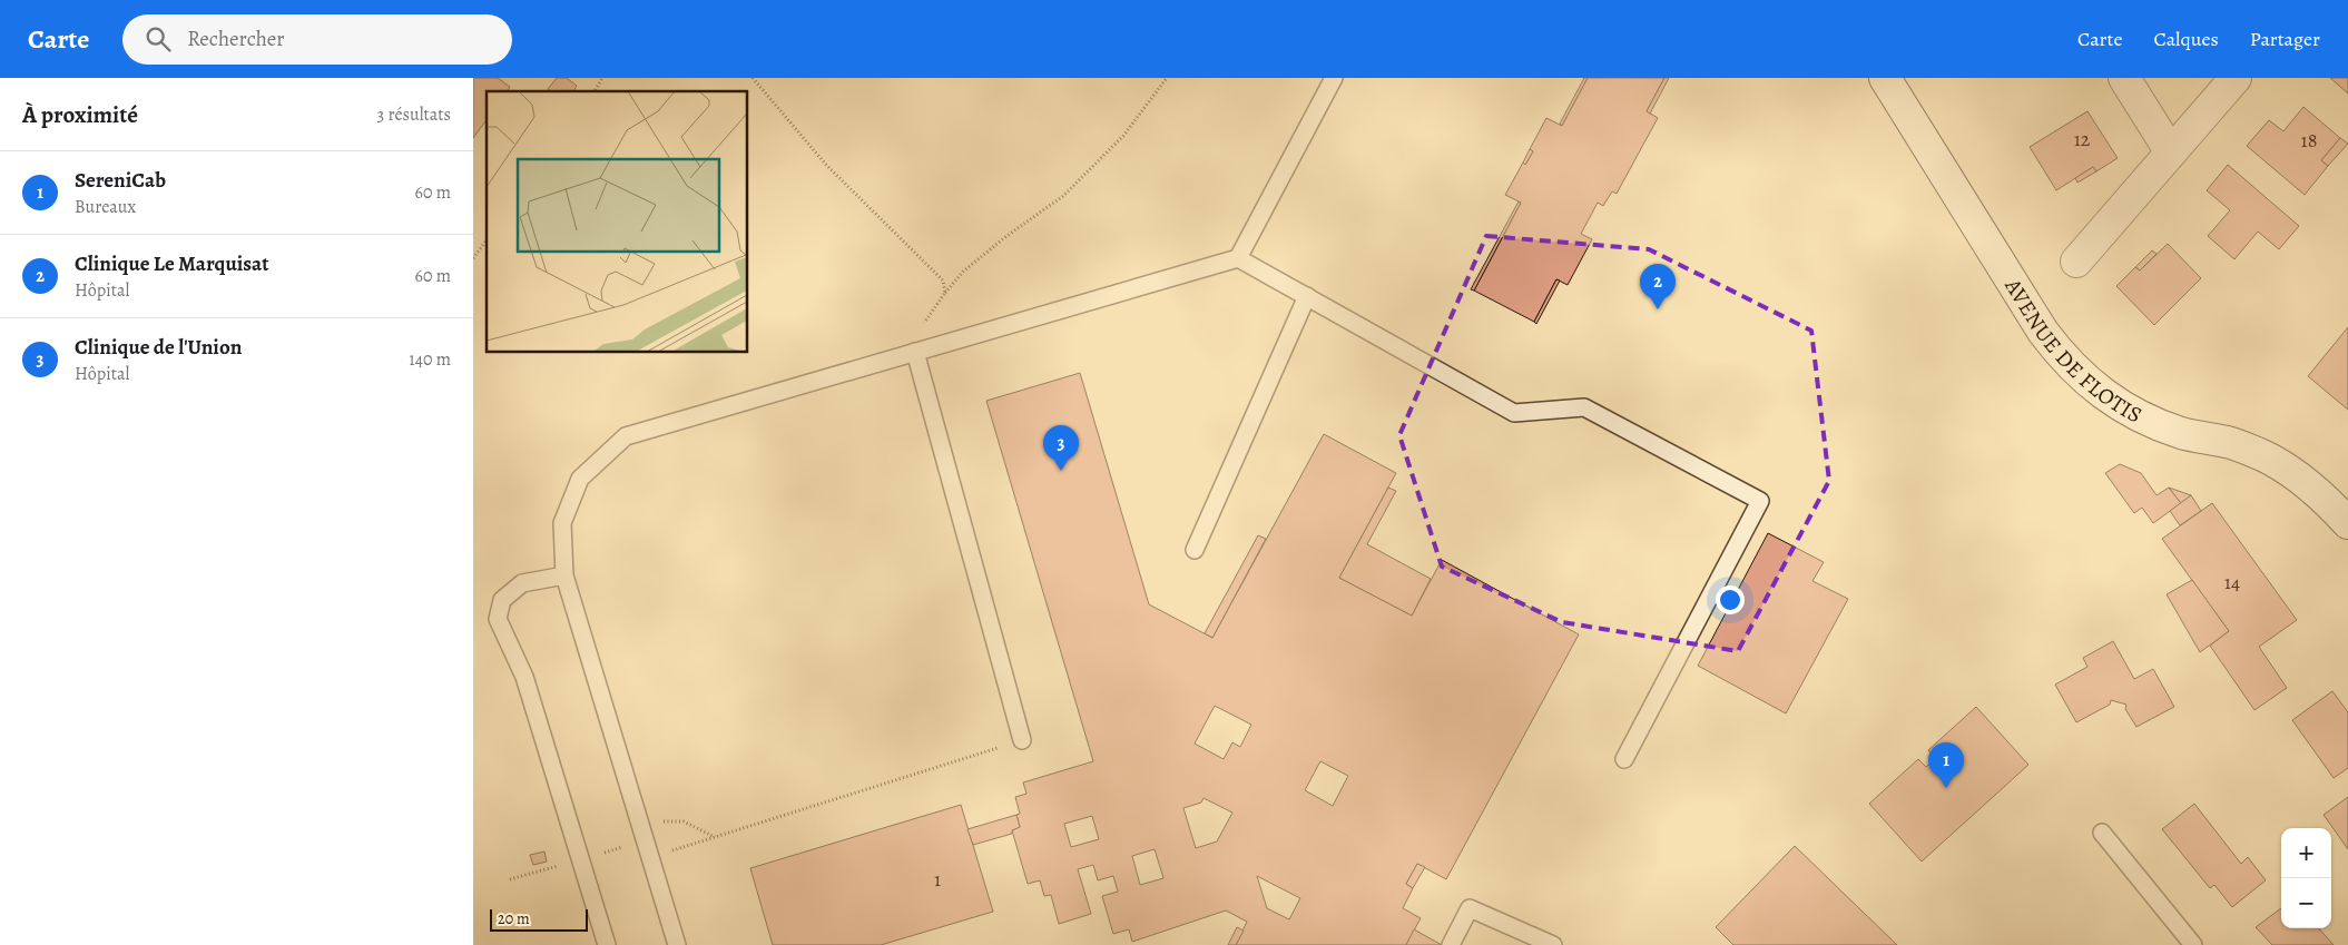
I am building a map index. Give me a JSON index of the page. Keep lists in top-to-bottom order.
{
  "streets": {
    "street": ["AVENUE DE FLOTIS"]
  },
  "house_numbers": [
    "12",
    "18",
    "14",
    "1"
  ],
  "scale_bar": "20 m",
  "page": {
    "header": "Carte",
    "search": "Rechercher",
    "nav": ["Carte", "Calques", "Partager"],
    "heading": ["À proximité", "3 résultats"],
    "list": [
      {
        "mark": "1",
        "name": "SereniCab",
        "note": "Bureaux",
        "value": "60 m"
      },
      {
        "mark": "2",
        "name": "Clinique Le Marquisat",
        "note": "Hôpital",
        "value": "60 m"
      },
      {
        "mark": "3",
        "name": "Clinique de l'Union",
        "note": "Hôpital",
        "value": "140 m"
      }
    ],
    "pins": ["2", "3", "1"],
    "map_buttons": ["+", "−"],
    "scale": "20 m"
  }
}
